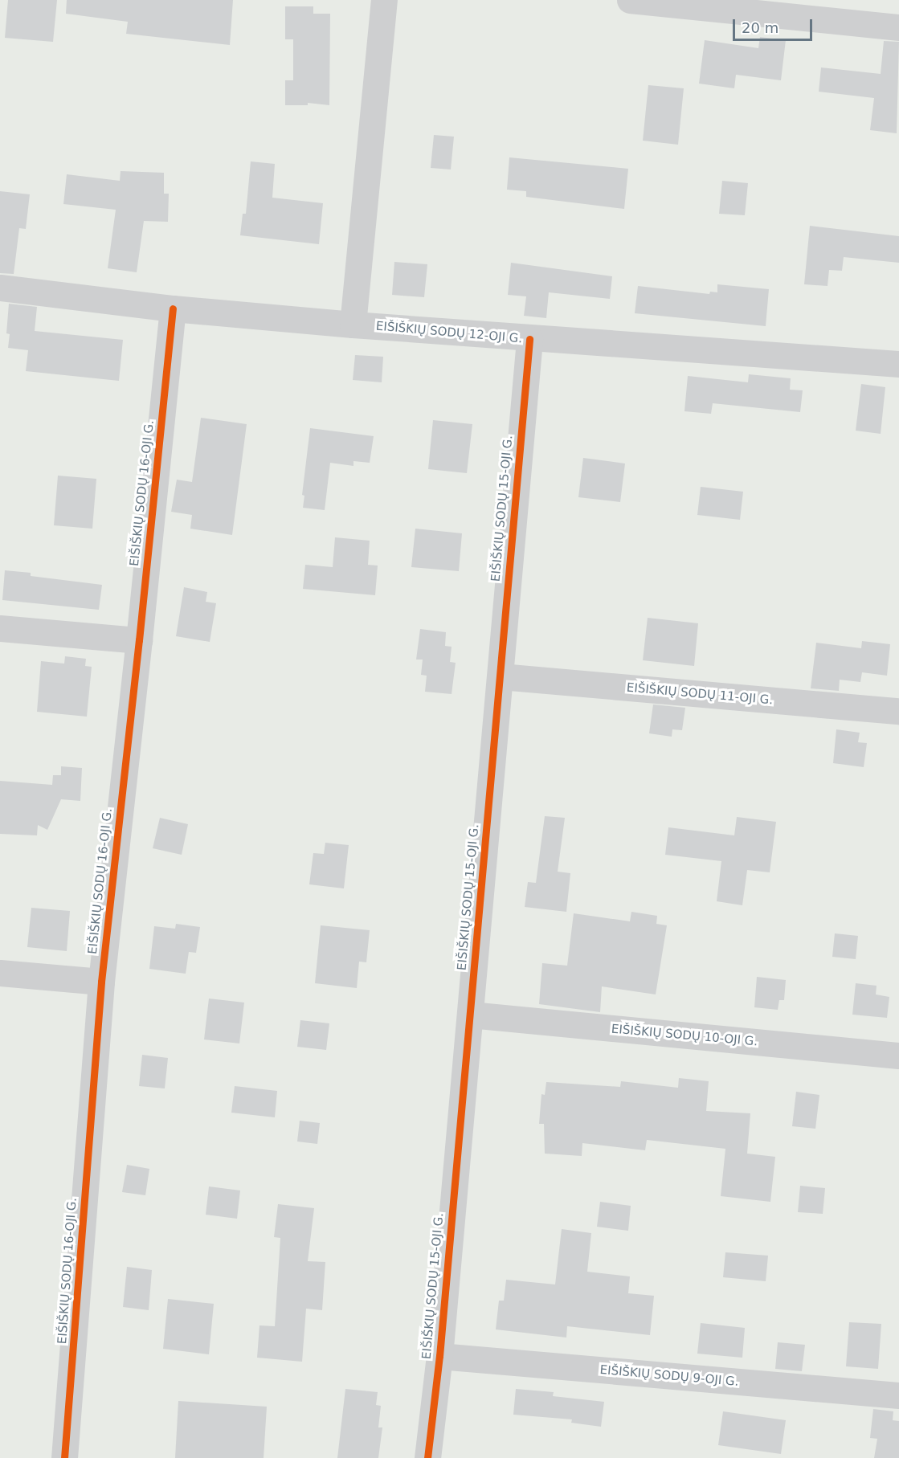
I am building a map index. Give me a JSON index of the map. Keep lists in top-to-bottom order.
{
  "streets": {
    "street": [
      "EIŠIŠKIŲ SODŲ 12-OJI G.",
      "EIŠIŠKIŲ SODŲ 16-OJI G.",
      "EIŠIŠKIŲ SODŲ 15-OJI G.",
      "EIŠIŠKIŲ SODŲ 11-OJI G.",
      "EIŠIŠKIŲ SODŲ 10-OJI G.",
      "EIŠIŠKIŲ SODŲ 9-OJI G."
    ]
  },
  "crossings": [
    ["EIŠIŠKIŲ SODŲ 12-OJI G.", "EIŠIŠKIŲ SODŲ 16-OJI G."],
    ["EIŠIŠKIŲ SODŲ 12-OJI G.", "EIŠIŠKIŲ SODŲ 15-OJI G."],
    ["EIŠIŠKIŲ SODŲ 15-OJI G.", "EIŠIŠKIŲ SODŲ 11-OJI G."],
    ["EIŠIŠKIŲ SODŲ 15-OJI G.", "EIŠIŠKIŲ SODŲ 10-OJI G."],
    ["EIŠIŠKIŲ SODŲ 15-OJI G.", "EIŠIŠKIŲ SODŲ 9-OJI G."]
  ],
  "scale_bar": "20 m"
}
